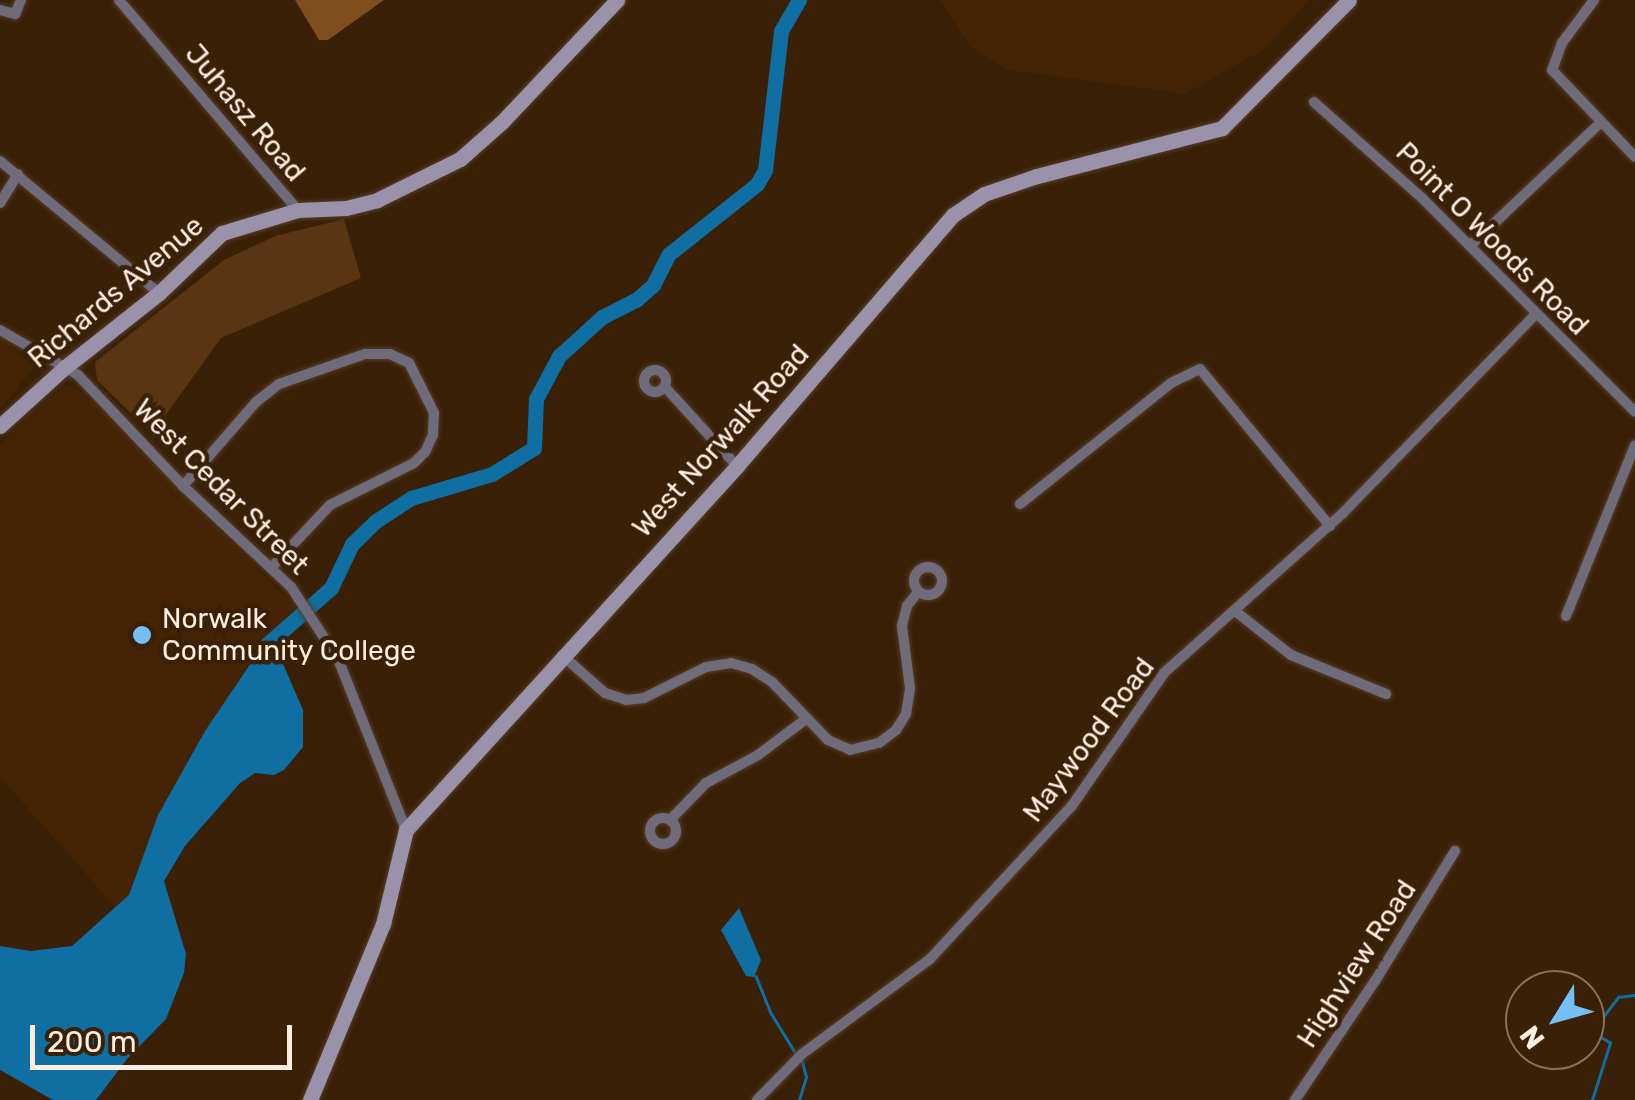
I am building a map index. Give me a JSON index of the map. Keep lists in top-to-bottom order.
{
  "streets": {
    "main road": ["Richards Avenue", "West Norwalk Road"],
    "street": [
      "Juhasz Road",
      "Point O Woods Road",
      "West Cedar Street",
      "Maywood Road",
      "Highview Road"
    ]
  },
  "crossings": [
    ["Juhasz Road", "Richards Avenue"],
    ["Point O Woods Road", "Maywood Road"],
    ["Richards Avenue", "West Cedar Street"],
    ["West Norwalk Road", "West Cedar Street"]
  ],
  "places": ["Norwalk Community College"],
  "scale_bar": "200 m",
  "north": "bottom left"
}
